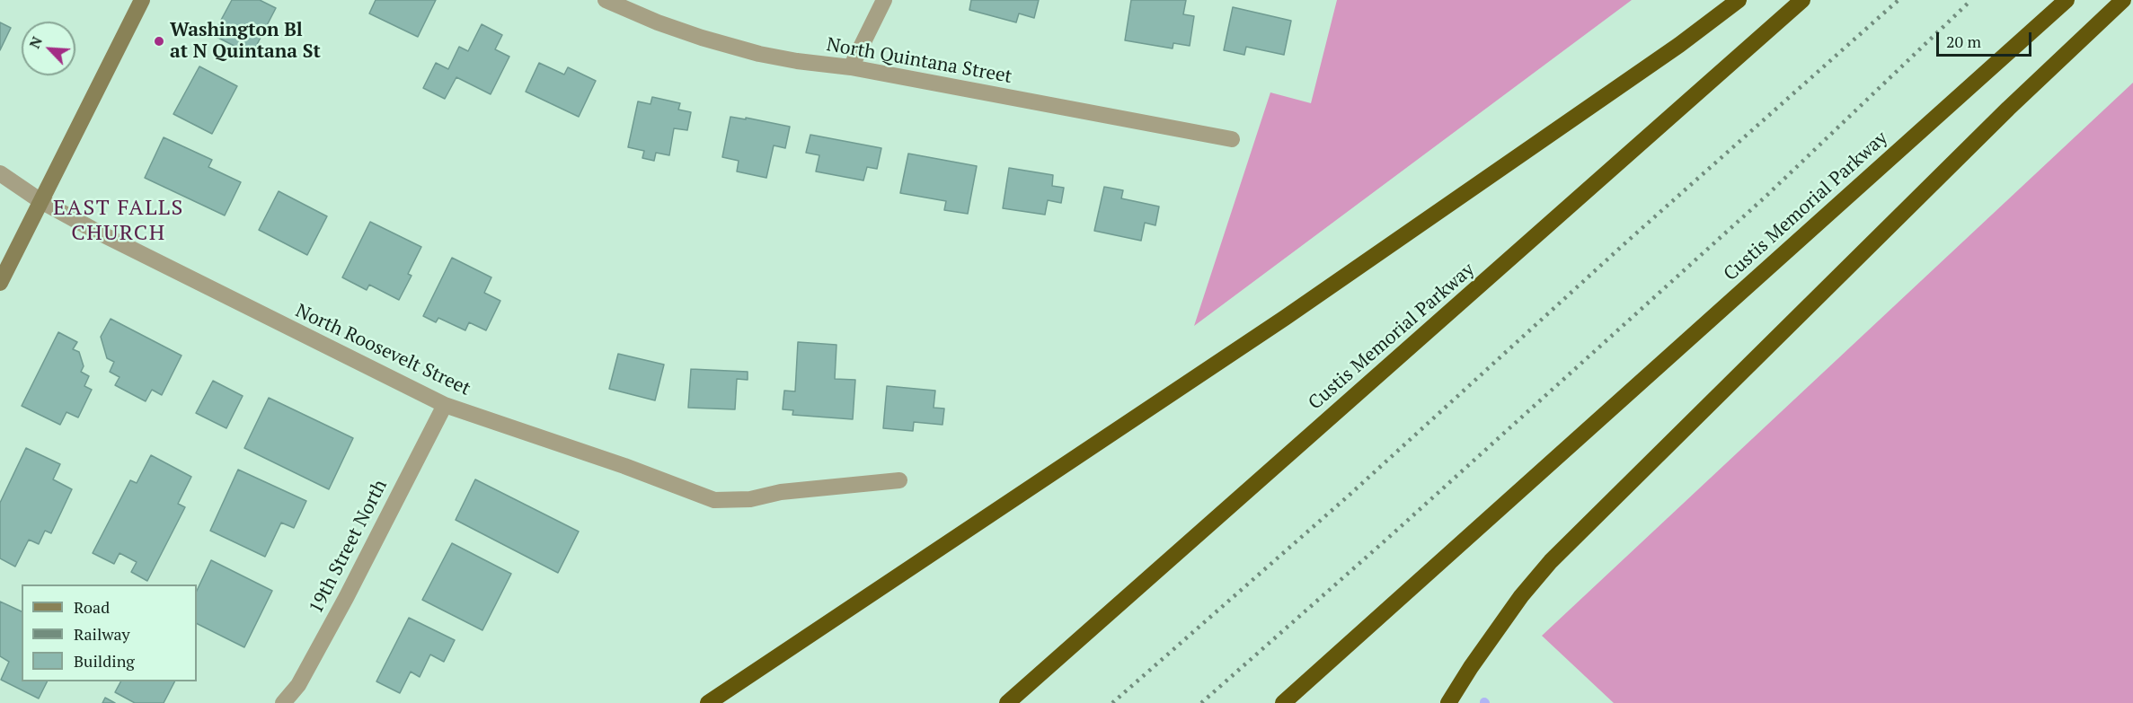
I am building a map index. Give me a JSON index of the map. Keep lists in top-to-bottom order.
{
  "streets": {
    "highway": ["Custis Memorial Parkway"],
    "street": ["North Quintana Street", "North Roosevelt Street", "19th Street North"]
  },
  "crossings": [
    ["North Roosevelt Street", "19th Street North"]
  ],
  "districts": ["EAST FALLS CHURCH"],
  "places": ["Washington Bl at N Quintana St"],
  "legend": ["Road", "Railway", "Building"],
  "scale_bar": "20 m",
  "north": "top left"
}
